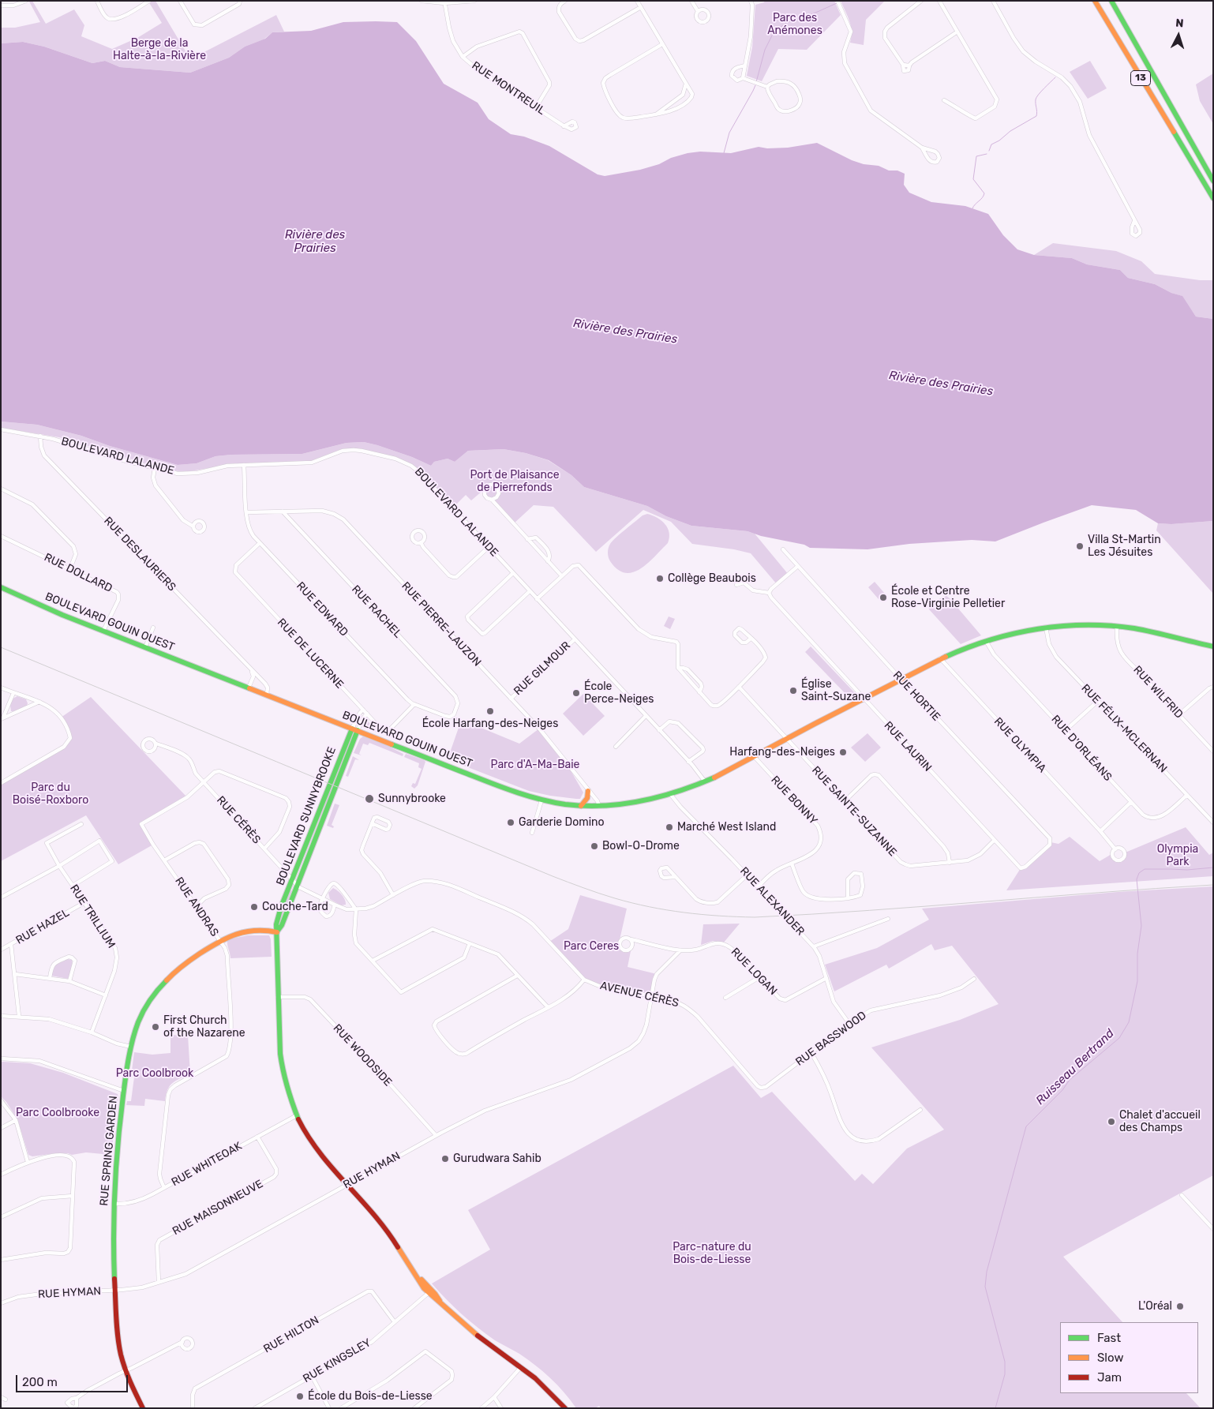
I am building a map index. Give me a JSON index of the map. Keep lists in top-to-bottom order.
{
  "streets": {
    "main road": [
      "13",
      "BOULEVARD GOUIN OUEST",
      "BOULEVARD SUNNYBROOKE",
      "RUE SPRING GARDEN"
    ],
    "street": [
      "RUE MONTREUIL",
      "BOULEVARD LALANDE",
      "RUE DESLAURIERS",
      "RUE DOLLARD",
      "RUE EDWARD",
      "RUE RACHEL",
      "RUE PIERRE-LAUZON",
      "RUE DE LUCERNE",
      "RUE GILMOUR",
      "RUE WILFRID",
      "RUE HORTIE",
      "RUE FÉLIX-MCLERNAN",
      "RUE OLYMPIA",
      "RUE LAURIN",
      "RUE D'ORLÉANS",
      "RUE BONNY",
      "RUE SAINTE-SUZANNE",
      "RUE CÉRÈS",
      "RUE ALEXANDER",
      "RUE ANDRAS",
      "RUE TRILLIUM",
      "RUE HAZEL",
      "RUE LOGAN",
      "AVENUE CÉRÈS",
      "RUE BASSWOOD",
      "RUE WOODSIDE",
      "RUE WHITEOAK",
      "RUE HYMAN",
      "RUE MAISONNEUVE",
      "RUE HILTON",
      "RUE KINGSLEY"
    ]
  },
  "crossings": [
    ["BOULEVARD LALANDE", "RUE DESLAURIERS"],
    ["BOULEVARD LALANDE", "RUE EDWARD"],
    ["BOULEVARD LALANDE", "BOULEVARD GOUIN OUEST"],
    ["BOULEVARD LALANDE", "RUE GILMOUR"],
    ["RUE DESLAURIERS", "BOULEVARD GOUIN OUEST"],
    ["RUE DOLLARD", "BOULEVARD GOUIN OUEST"],
    ["RUE EDWARD", "RUE RACHEL"],
    ["RUE EDWARD", "RUE PIERRE-LAUZON"],
    ["RUE EDWARD", "RUE DE LUCERNE"],
    ["RUE RACHEL", "RUE PIERRE-LAUZON"],
    ["BOULEVARD GOUIN OUEST", "RUE PIERRE-LAUZON"],
    ["BOULEVARD GOUIN OUEST", "RUE WILFRID"],
    ["BOULEVARD GOUIN OUEST", "RUE HORTIE"],
    ["BOULEVARD GOUIN OUEST", "RUE FÉLIX-MCLERNAN"],
    ["BOULEVARD GOUIN OUEST", "RUE OLYMPIA"],
    ["BOULEVARD GOUIN OUEST", "RUE LAURIN"],
    ["BOULEVARD GOUIN OUEST", "RUE D'ORLÉANS"],
    ["BOULEVARD GOUIN OUEST", "RUE BONNY"],
    ["BOULEVARD GOUIN OUEST", "RUE SAINTE-SUZANNE"],
    ["BOULEVARD GOUIN OUEST", "BOULEVARD SUNNYBROOKE"],
    ["BOULEVARD GOUIN OUEST", "RUE ALEXANDER"],
    ["RUE PIERRE-LAUZON", "RUE GILMOUR"],
    ["RUE DE LUCERNE", "BOULEVARD SUNNYBROOKE"],
    ["RUE HORTIE", "RUE LAURIN"],
    ["RUE FÉLIX-MCLERNAN", "RUE D'ORLÉANS"],
    ["RUE LAURIN", "RUE SAINTE-SUZANNE"],
    ["RUE BONNY", "RUE ALEXANDER"],
    ["BOULEVARD SUNNYBROOKE", "RUE CÉRÈS"],
    ["BOULEVARD SUNNYBROOKE", "RUE WOODSIDE"],
    ["BOULEVARD SUNNYBROOKE", "RUE SPRING GARDEN"],
    ["BOULEVARD SUNNYBROOKE", "RUE WHITEOAK"],
    ["BOULEVARD SUNNYBROOKE", "RUE HYMAN"],
    ["BOULEVARD SUNNYBROOKE", "RUE KINGSLEY"],
    ["RUE CÉRÈS", "RUE ANDRAS"],
    ["RUE CÉRÈS", "AVENUE CÉRÈS"],
    ["RUE ALEXANDER", "RUE LOGAN"],
    ["RUE ALEXANDER", "RUE BASSWOOD"],
    ["RUE ANDRAS", "RUE SPRING GARDEN"],
    ["RUE ANDRAS", "RUE WHITEOAK"],
    ["RUE TRILLIUM", "RUE HAZEL"],
    ["RUE LOGAN", "RUE HYMAN"],
    ["AVENUE CÉRÈS", "RUE BASSWOOD"],
    ["AVENUE CÉRÈS", "RUE HYMAN"],
    ["RUE WOODSIDE", "RUE HYMAN"],
    ["RUE SPRING GARDEN", "RUE WHITEOAK"],
    ["RUE SPRING GARDEN", "RUE HYMAN"],
    ["RUE WHITEOAK", "RUE MAISONNEUVE"],
    ["RUE HYMAN", "RUE MAISONNEUVE"],
    ["RUE HILTON", "RUE KINGSLEY"]
  ],
  "water": ["Rivière des Prairies", "Ruisseau Bertrand"],
  "parks": [
    "Parc des Anémones",
    "Berge de la Halte-à-la-Rivière",
    "Port de Plaisance de Pierrefonds",
    "Parc d'A-Ma-Baie",
    "Parc du Boisé-Roxboro",
    "Olympia Park",
    "Parc Ceres",
    "Parc Coolbrook",
    "Parc Coolbrooke",
    "Parc-nature du Bois-de-Liesse"
  ],
  "places": [
    "Villa St-Martin Les Jésuites",
    "Collège Beaubois",
    "École et Centre Rose-Virginie Pelletier",
    "Église Saint-Suzane",
    "École Perce-Neiges",
    "École Harfang-des-Neiges",
    "Harfang-des-Neiges",
    "Sunnybrooke",
    "Garderie Domino",
    "Marché West Island",
    "Bowl-O-Drome",
    "Couche-Tard",
    "First Church of the Nazarene",
    "Chalet d'accueil des Champs",
    "Gurudwara Sahib",
    "L'Oréal",
    "École du Bois-de-Liesse"
  ],
  "legend": ["Fast", "Slow", "Jam"],
  "scale_bar": "200 m",
  "north": "top"
}
